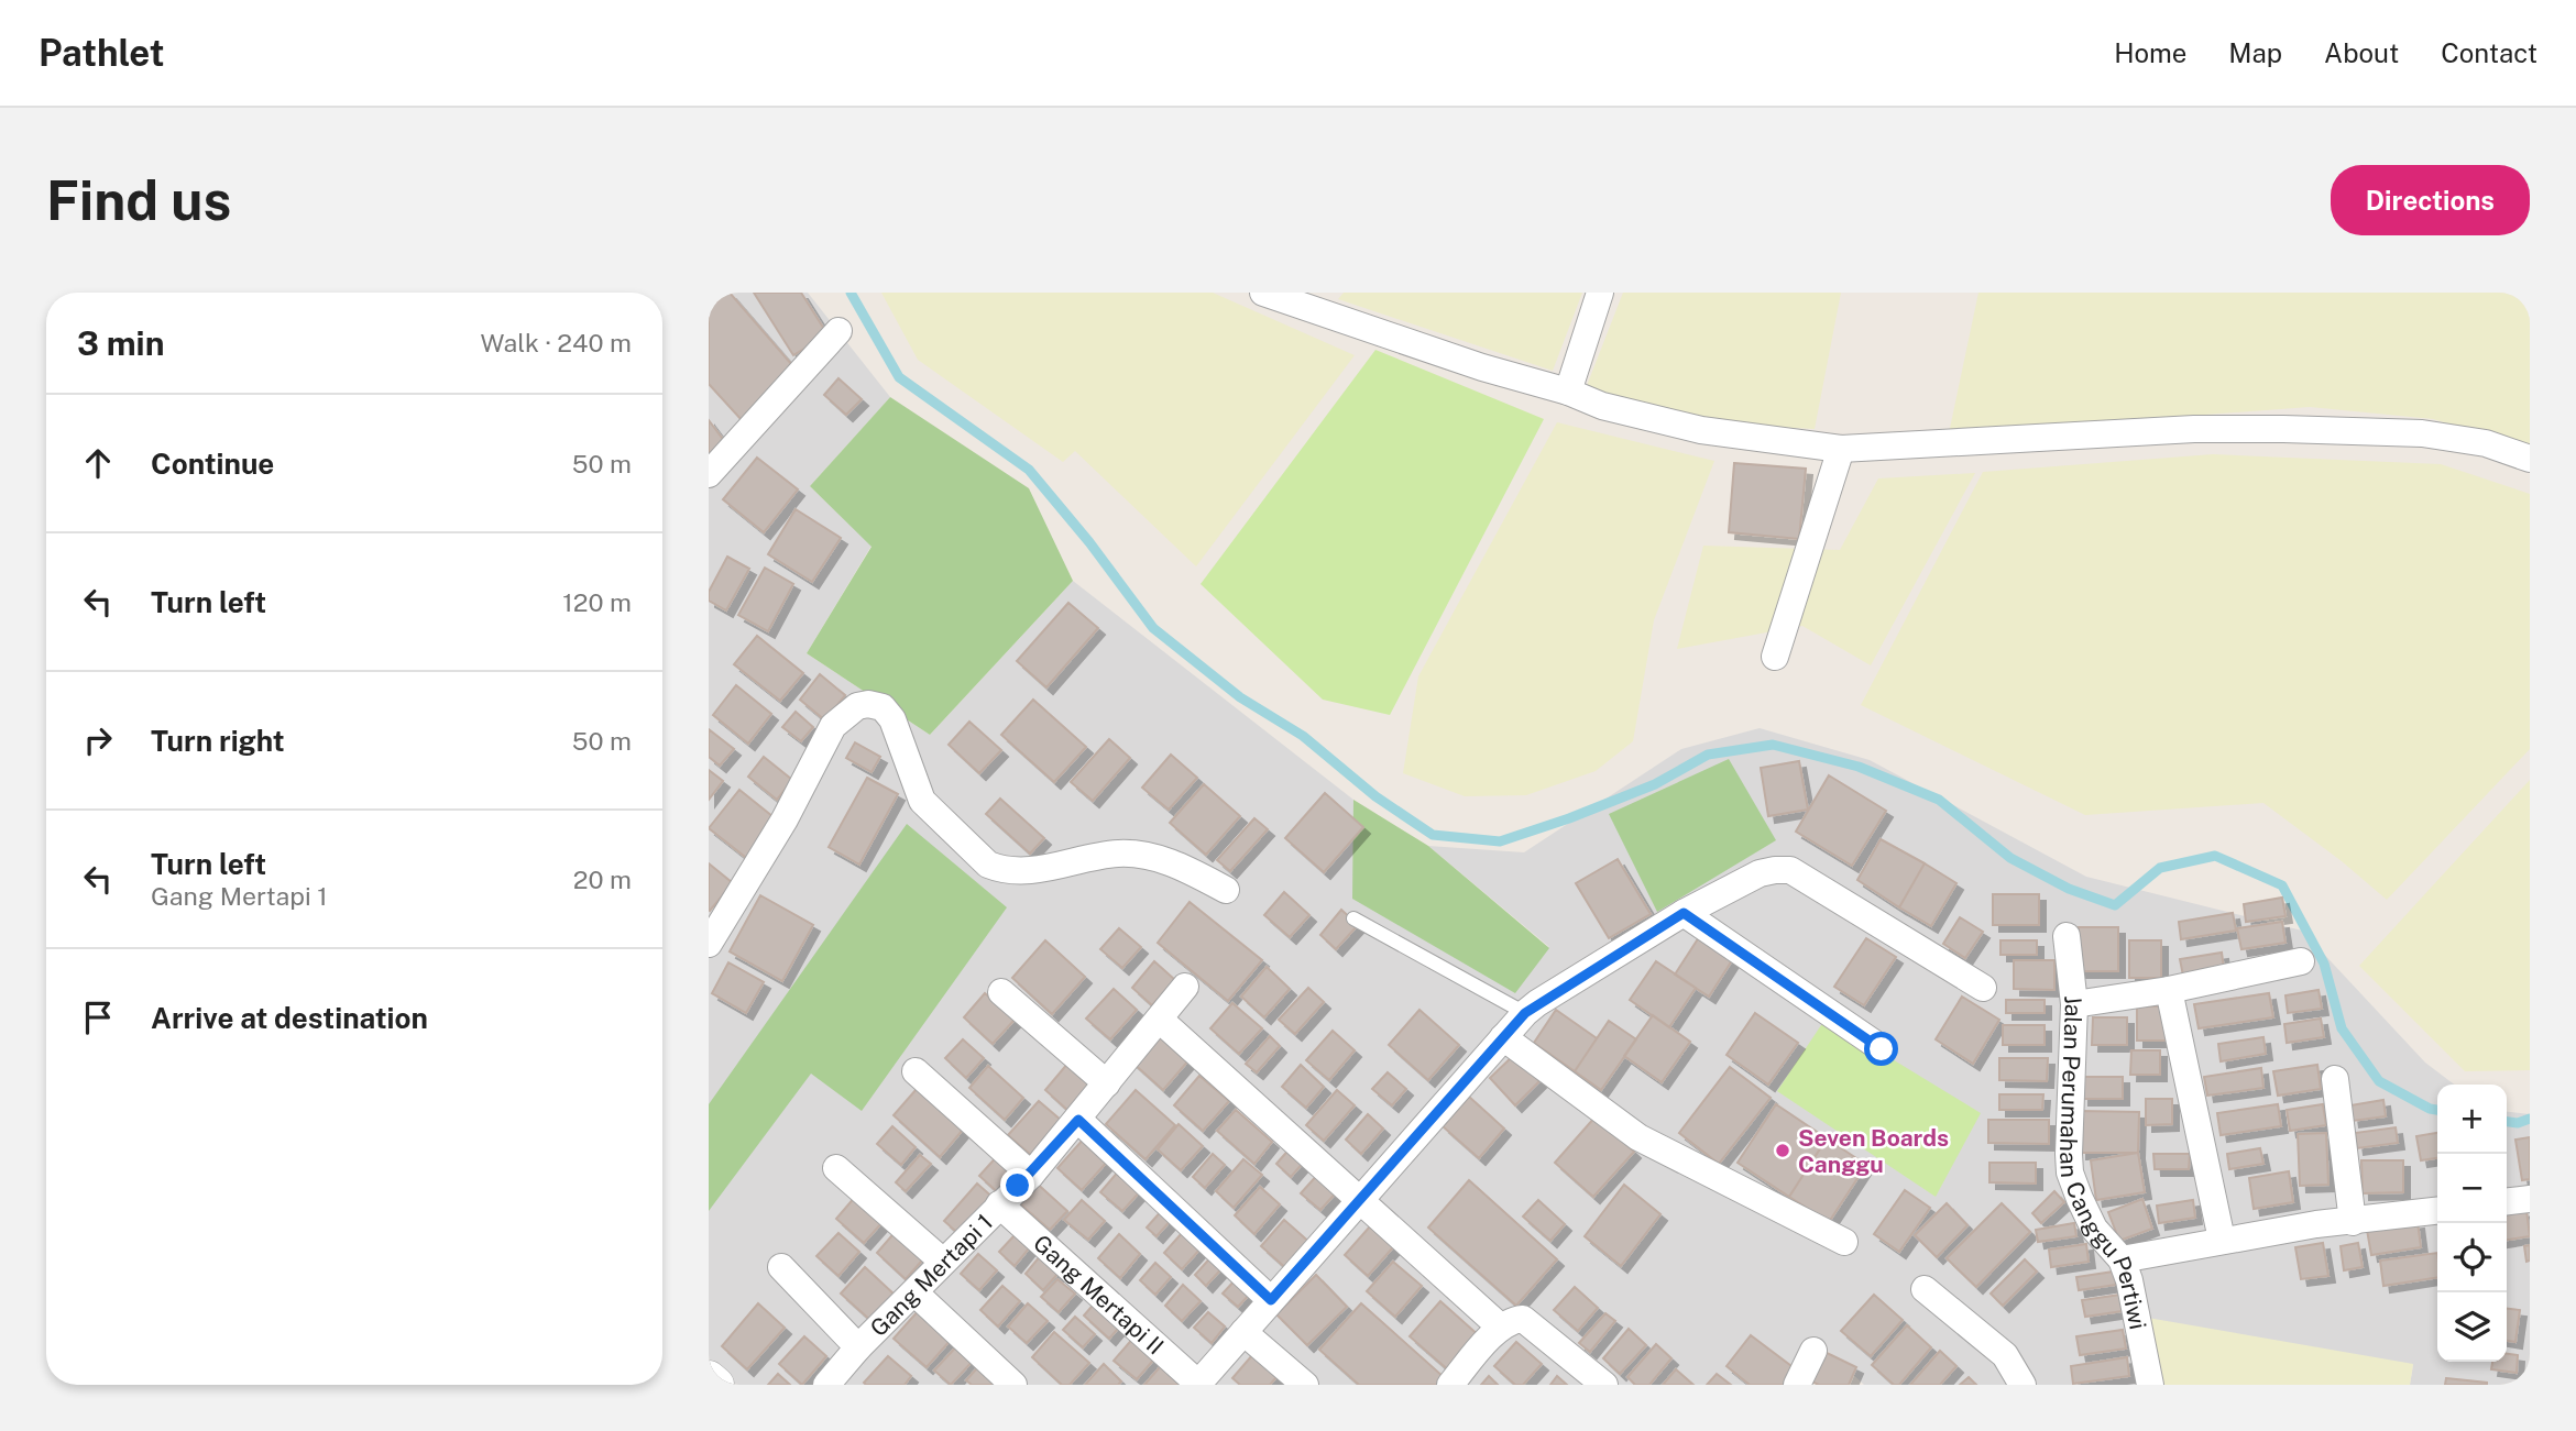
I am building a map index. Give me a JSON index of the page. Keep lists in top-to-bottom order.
{
  "streets": {
    "street": ["Jalan Perumahan Canggu Pertiwi", "Gang Mertapi 1", "Gang Mertapi II"]
  },
  "crossings": [
    ["Gang Mertapi 1", "Gang Mertapi II"]
  ],
  "places": ["Seven Boards Canggu"],
  "page": {
    "header": "Pathlet",
    "nav": [
      "Home",
      "Map",
      "About",
      "Contact"
    ],
    "buttons": "Directions",
    "title": "Find us",
    "heading": ["3 min", "Walk · 240 m"],
    "list": [
      ["Continue", "50 m"],
      ["Turn left", "120 m"],
      ["Turn right", "50 m"],
      ["Turn left", "Gang Mertapi 1", "20 m"],
      "Arrive at destination"
    ],
    "map_buttons": ["+", "−"]
  }
}
